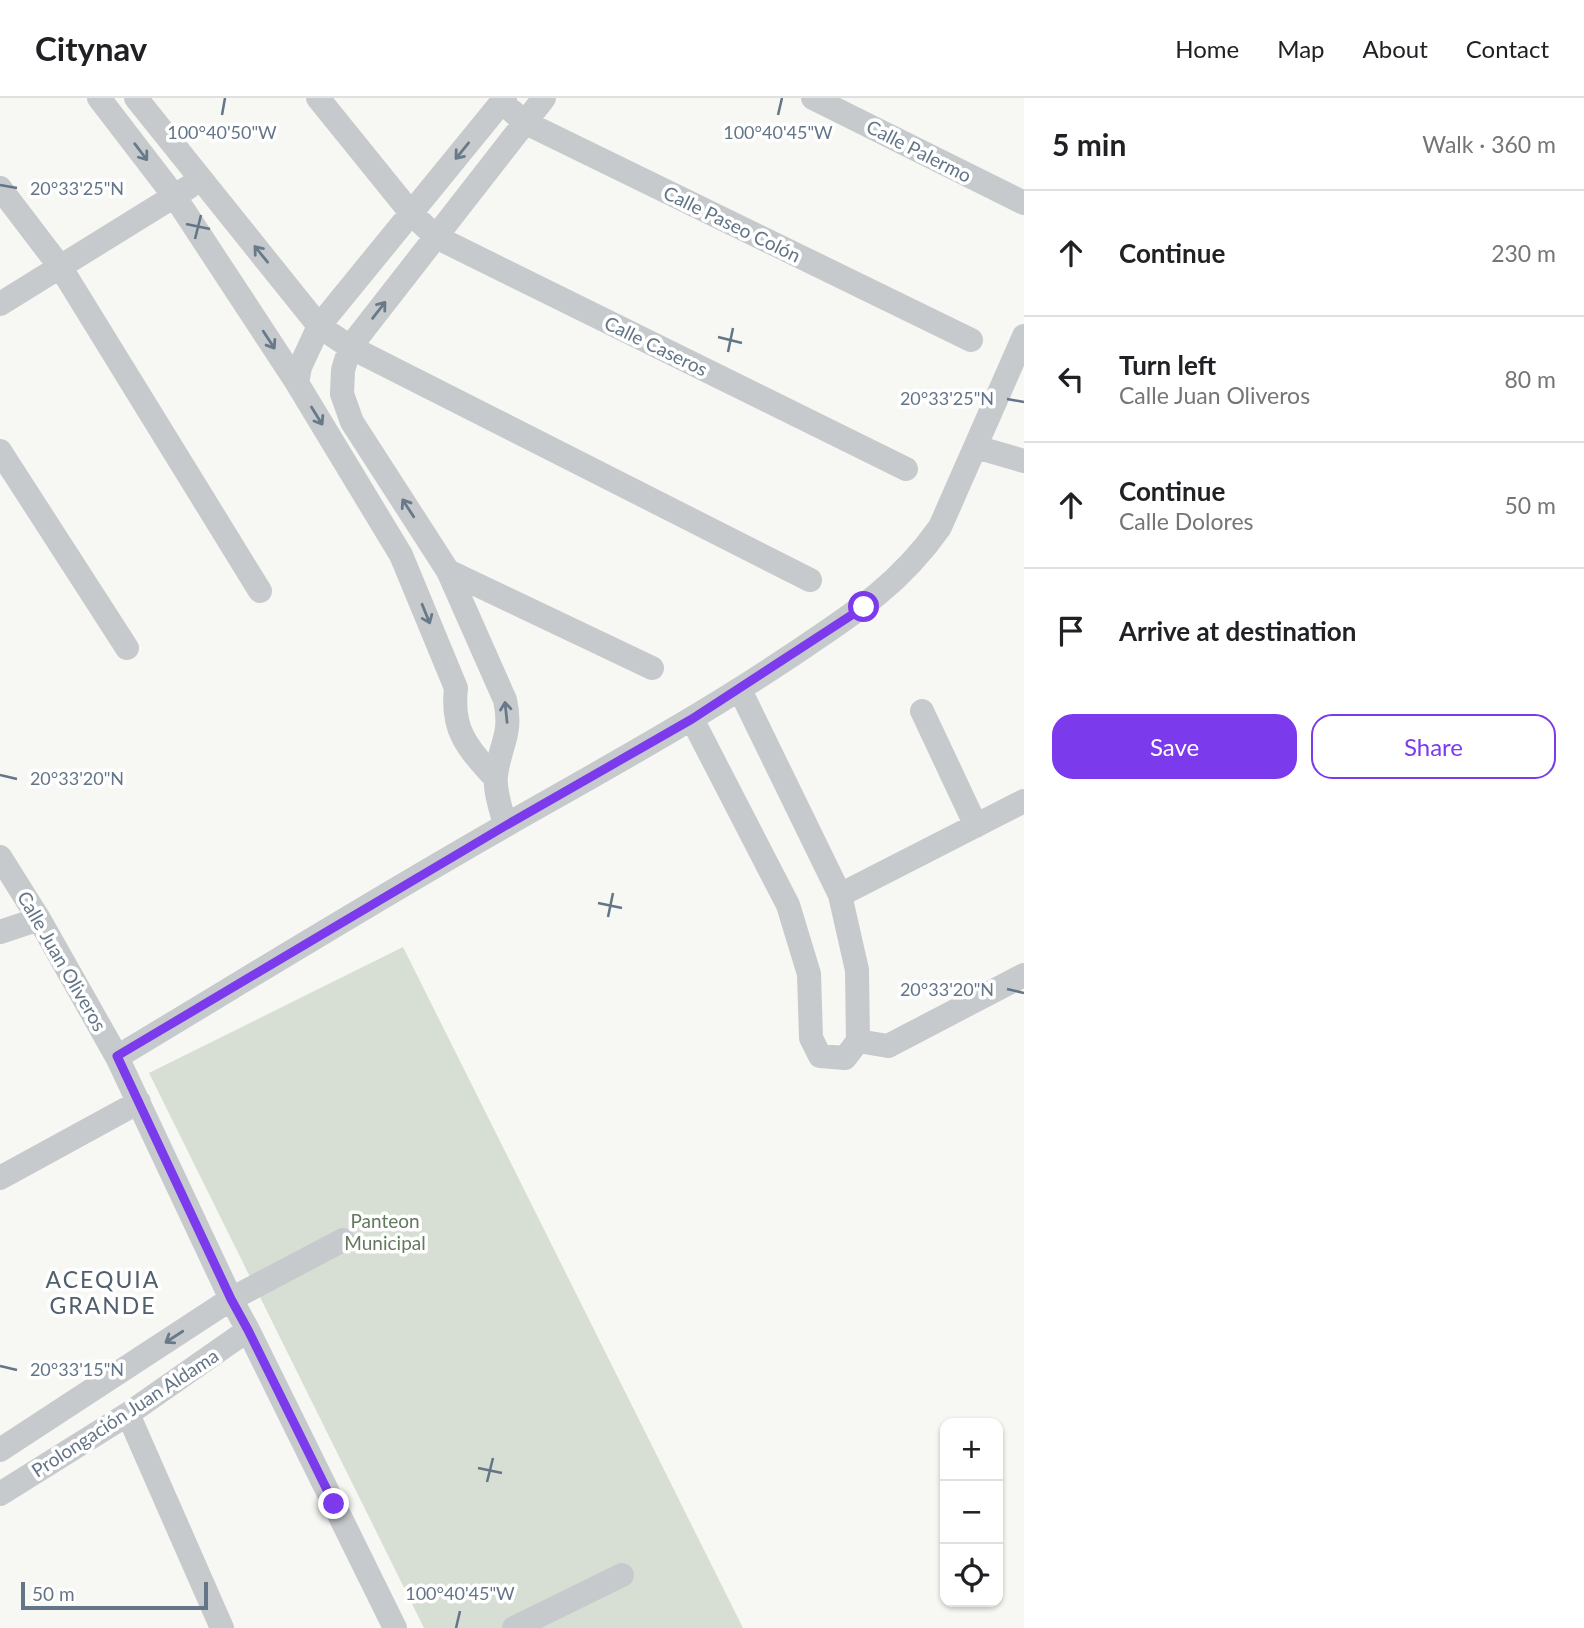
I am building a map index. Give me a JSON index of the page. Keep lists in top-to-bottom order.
{
  "streets": {
    "street": [
      "Calle Palermo",
      "Calle Paseo Colón",
      "Calle Caseros",
      "Calle Juan Oliveros",
      "Prolongación Juan Aldama"
    ]
  },
  "crossings": [
    ["Calle Juan Oliveros", "Prolongación Juan Aldama"]
  ],
  "districts": ["ACEQUIA GRANDE"],
  "parks": ["Panteon Municipal"],
  "scale_bar": "50 m",
  "page": {
    "header": "Citynav",
    "nav": [
      "Home",
      "Map",
      "About",
      "Contact"
    ],
    "heading": ["5 min", "Walk · 360 m"],
    "list": [
      ["Continue", "230 m"],
      ["Turn left", "Calle Juan Oliveros", "80 m"],
      ["Continue", "Calle Dolores", "50 m"],
      "Arrive at destination"
    ],
    "buttons": ["Save", "Share"],
    "map_buttons": ["+", "−"],
    "scale": "50 m"
  },
  "coordinates": [
    "100°40'50\"W",
    "100°40'45\"W",
    "20°33'25\"N",
    "20°33'20\"N",
    "20°33'15\"N"
  ]
}
